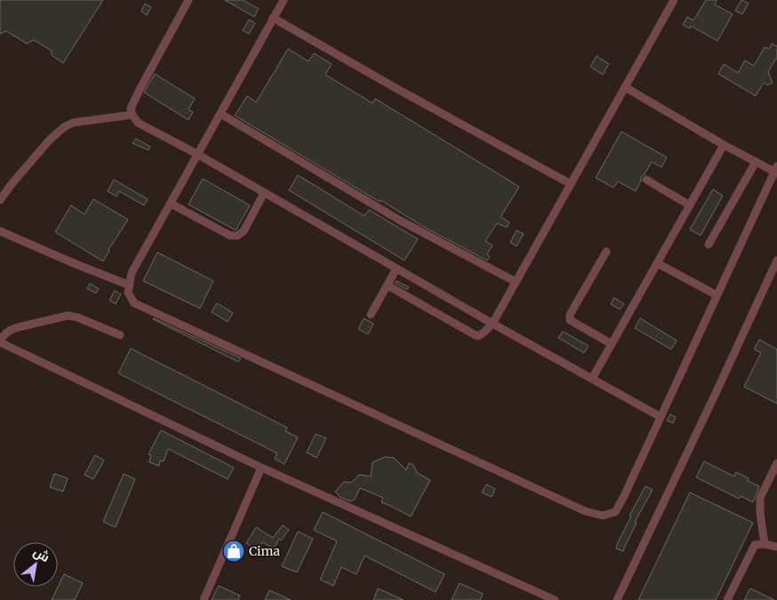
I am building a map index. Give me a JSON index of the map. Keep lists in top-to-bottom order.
{
  "places": {
    "shop": ["Cima"]
  },
  "north": "top right"
}
